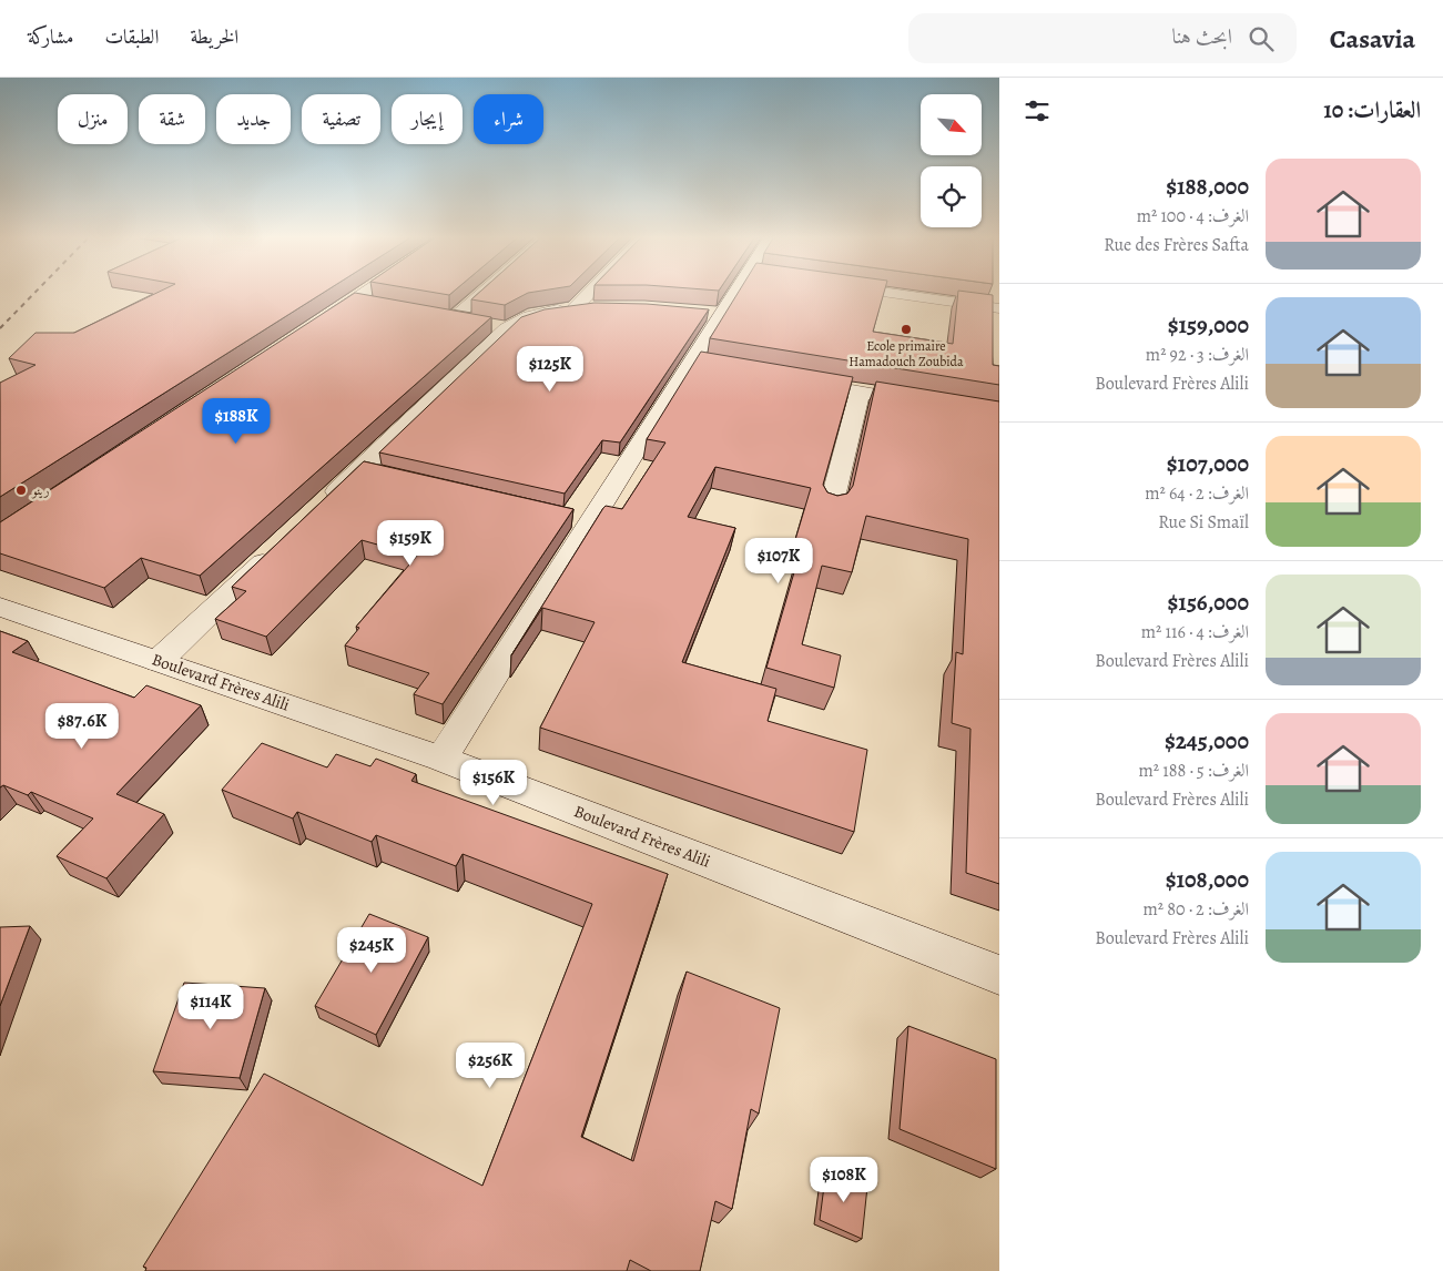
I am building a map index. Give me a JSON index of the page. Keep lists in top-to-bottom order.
{
  "streets": {
    "street": ["Boulevard Frères Alili"]
  },
  "places": ["Ecole primaire Hamadouch Zoubida", "رينو"],
  "north": "bottom right",
  "page": {
    "header": "Casavia",
    "search": "ابحث هنا",
    "nav": ["الخريطة", "الطبقات", "مشاركة"],
    "heading": "العقارات: 10",
    "chip": [
      "شراء",
      "إيجار",
      "تصفية",
      "جديد",
      "شقة",
      "منزل"
    ],
    "list": [
      {
        "name": "$188,000",
        "note": "الغرف: 4 · 100 m² · Rue des Frères Safta"
      },
      {
        "name": "$159,000",
        "note": "الغرف: 3 · 92 m² · Boulevard Frères Alili"
      },
      {
        "name": "$107,000",
        "note": "الغرف: 2 · 64 m² · Rue Si Smaïl"
      },
      {
        "name": "$156,000",
        "note": "الغرف: 4 · 116 m² · Boulevard Frères Alili"
      },
      {
        "name": "$245,000",
        "note": "الغرف: 5 · 188 m² · Boulevard Frères Alili"
      },
      {
        "name": "$108,000",
        "note": "الغرف: 2 · 80 m² · Boulevard Frères Alili"
      }
    ],
    "price": [
      "$125K",
      "$188K",
      "$159K",
      "$107K",
      "$87.6K",
      "$156K",
      "$245K",
      "$114K",
      "$256K",
      "$108K"
    ]
  }
}
